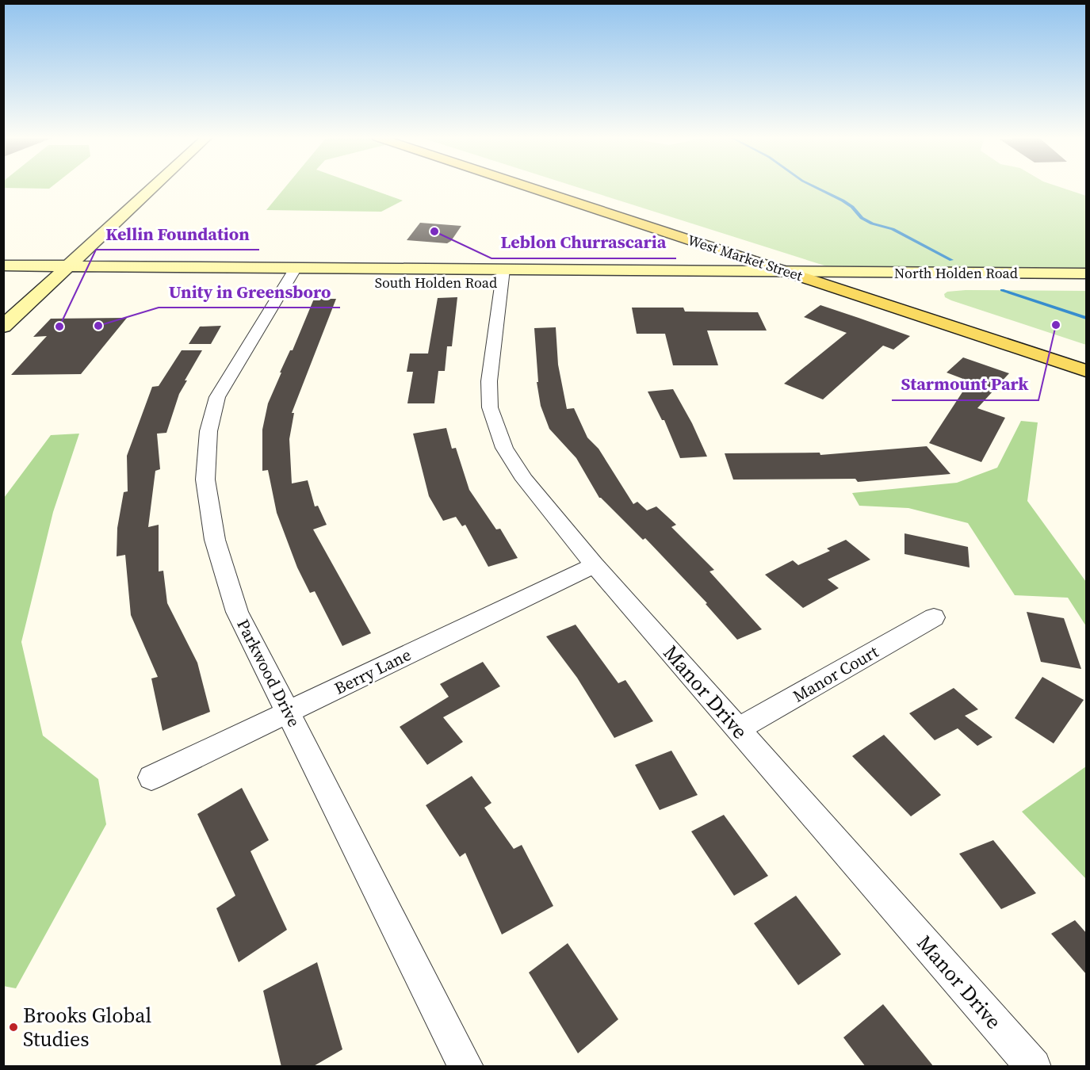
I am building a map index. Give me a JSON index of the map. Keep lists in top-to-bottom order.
{
  "streets": {
    "main road": ["West Market Street", "North Holden Road", "South Holden Road"],
    "street": [
      "Berry Lane",
      "Parkwood Drive",
      "Manor Court",
      "Manor Drive"
    ]
  },
  "crossings": [
    ["West Market Street", "North Holden Road"],
    ["West Market Street", "South Holden Road"],
    ["North Holden Road", "South Holden Road"],
    ["South Holden Road", "Parkwood Drive"],
    ["South Holden Road", "Manor Drive"],
    ["Berry Lane", "Parkwood Drive"],
    ["Berry Lane", "Manor Drive"],
    ["Manor Court", "Manor Drive"]
  ],
  "places": [
    "Leblon Churrascaria",
    "Starmount Park",
    "Unity in Greensboro",
    "Kellin Foundation",
    "Brooks Global Studies"
  ]
}
